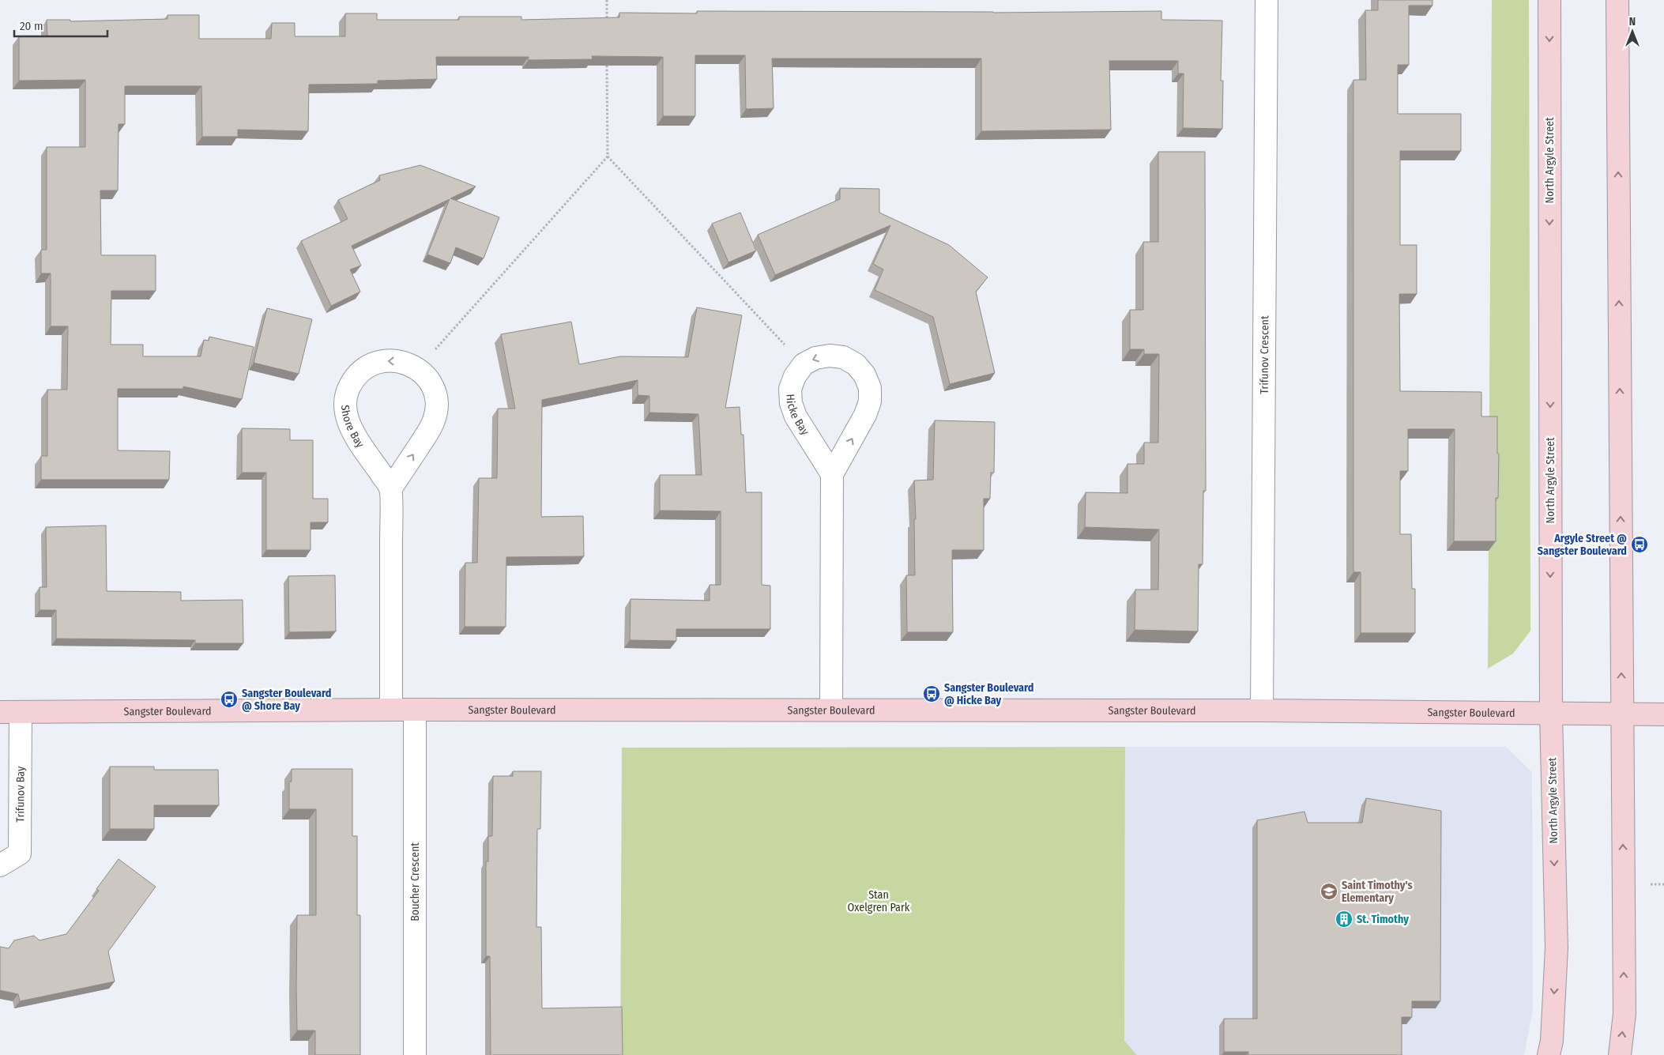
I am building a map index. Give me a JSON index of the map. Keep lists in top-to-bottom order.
{
  "streets": {
    "street": [
      "North Argyle Street",
      "Trifunov Crescent",
      "Hicke Bay",
      "Shore Bay",
      "Sangster Boulevard",
      "Trifunov Bay",
      "Boucher Crescent"
    ]
  },
  "crossings": [
    ["North Argyle Street", "Sangster Boulevard"],
    ["Trifunov Crescent", "Sangster Boulevard"],
    ["Sangster Boulevard", "Trifunov Bay"],
    ["Sangster Boulevard", "Boucher Crescent"]
  ],
  "parks": ["Stan Oxelgren Park"],
  "places": {
    "bus stop": ["Argyle Street @ Sangster Boulevard", "Sangster Boulevard @ Hicke Bay", "Sangster Boulevard @ Shore Bay"],
    "school or university": ["Saint Timothy's Elementary"],
    "building": ["St. Timothy"]
  },
  "scale_bar": "20 m",
  "north": "top"
}
